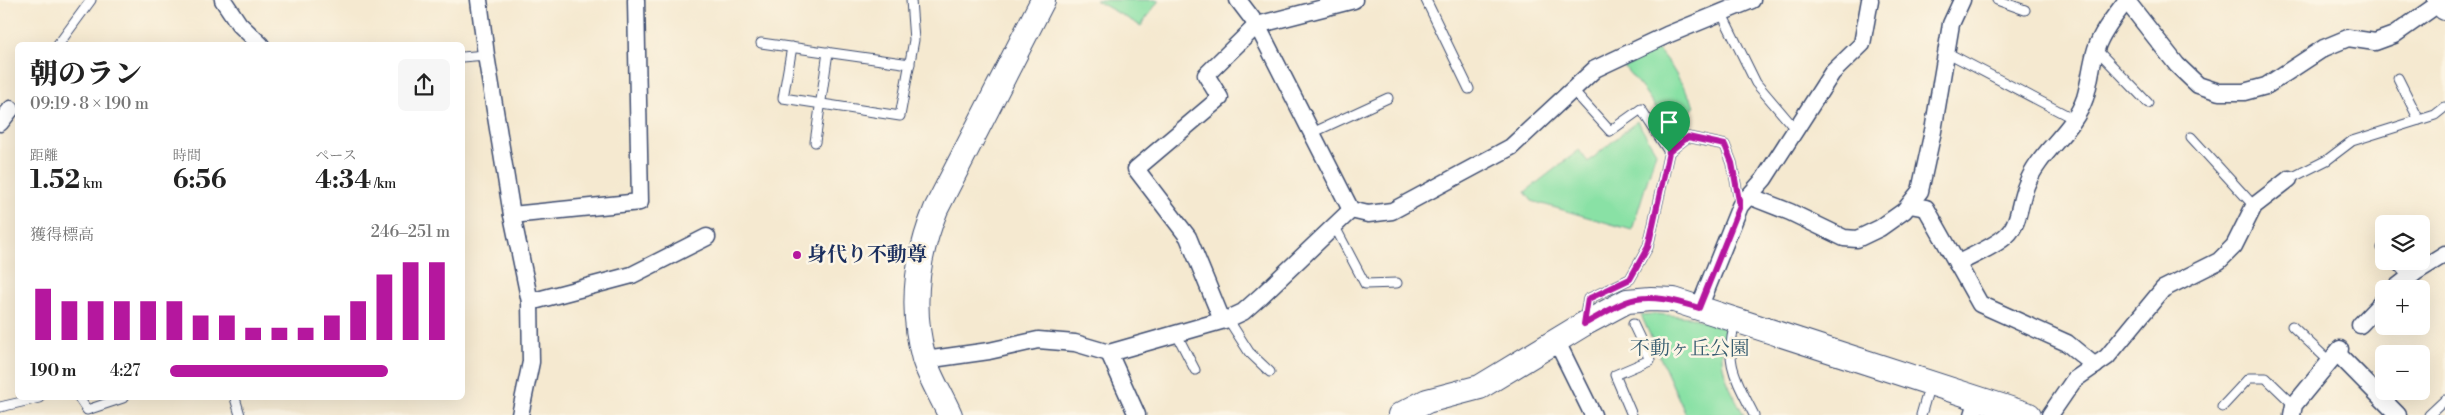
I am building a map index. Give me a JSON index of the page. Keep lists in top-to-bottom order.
{
  "parks": ["不動ヶ丘公園"],
  "places": ["身代り不動尊"],
  "page": {
    "heading": ["朝のラン", "09:19 · 8 × 190 m"],
    "stats": [
      ["距離", "1.52 km"],
      ["時間", "6:56"],
      ["ペース", "4:34 /km"]
    ],
    "chart": ["獲得標高", "246–251 m"],
    "map_buttons": ["+", "−"],
    "list": [
      {
        "name": "190 m",
        "note": "4:27"
      }
    ]
  }
}
